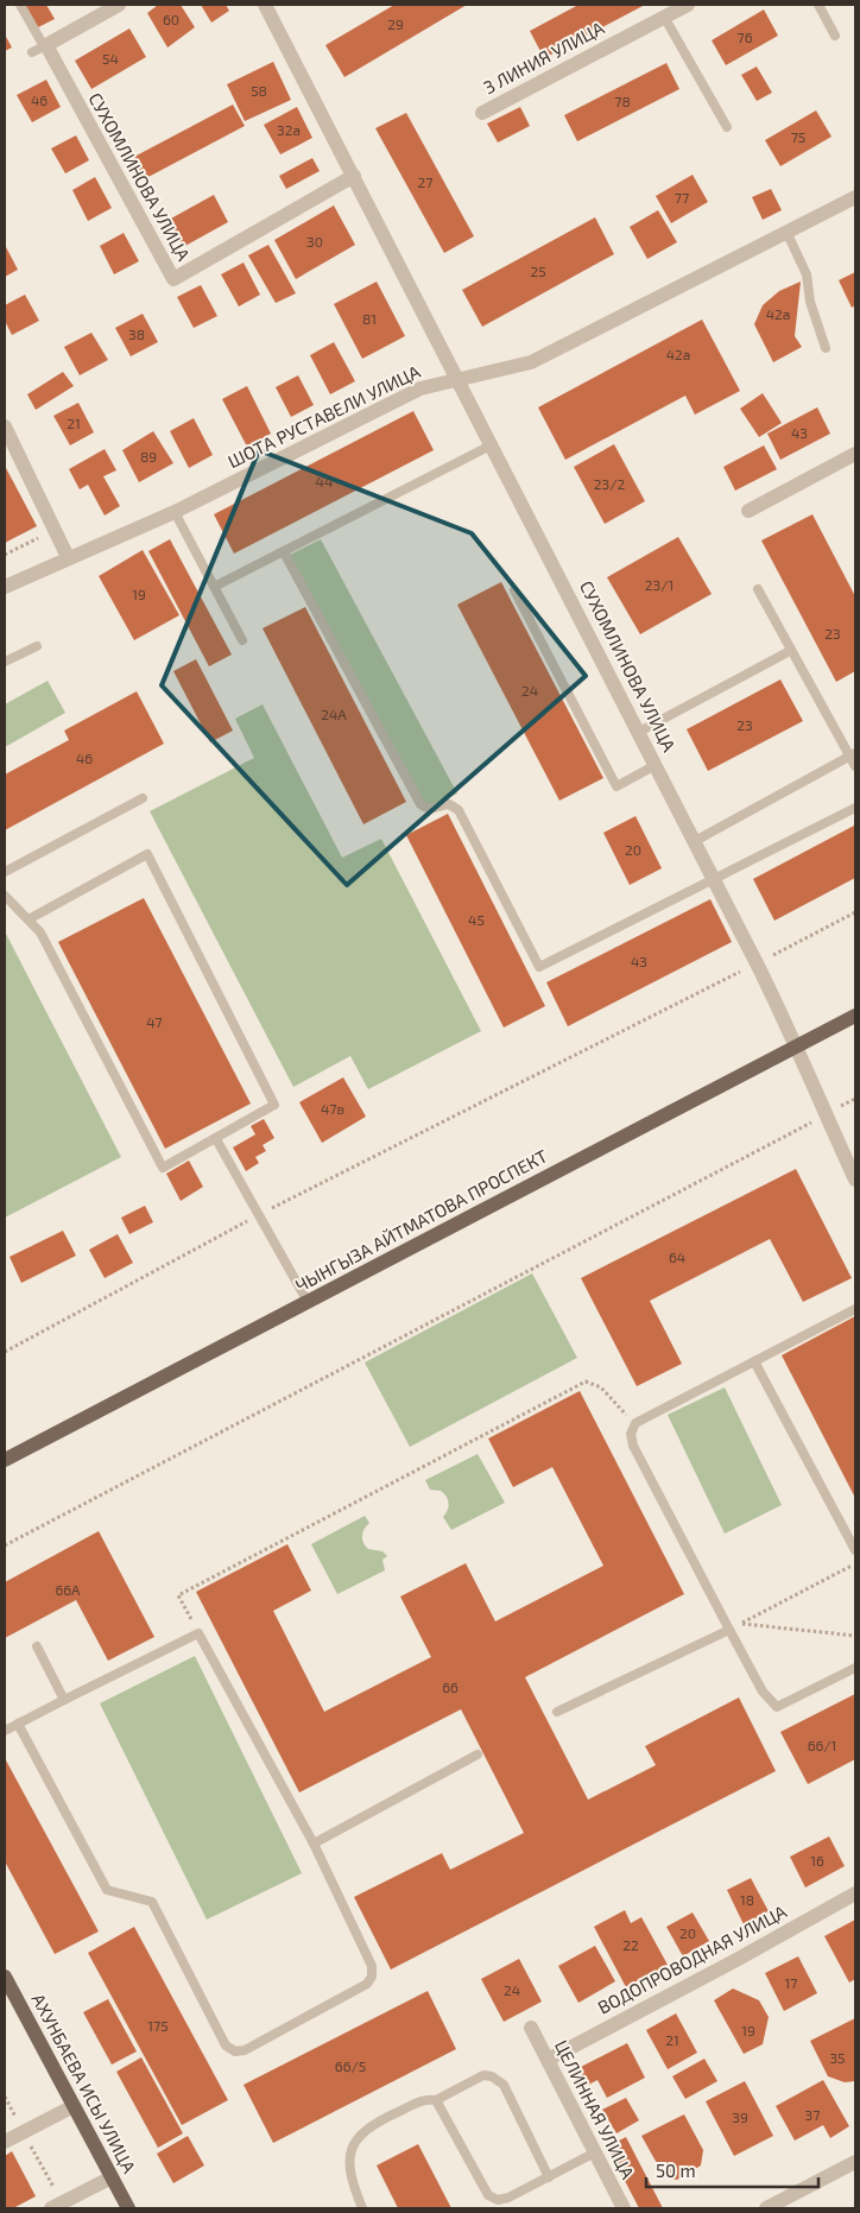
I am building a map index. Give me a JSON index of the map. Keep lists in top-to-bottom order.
{
  "streets": {
    "main road": ["ЧЫНГЫЗА АЙТМАТОВА ПРОСПЕКТ", "АХУНБАЕВА ИСЫ УЛИЦА"],
    "street": [
      "3 ЛИНИЯ УЛИЦА",
      "СУХОМЛИНОВА УЛИЦА",
      "ШОТА РУСТАВЕЛИ УЛИЦА",
      "ВОДОПРОВОДНАЯ УЛИЦА",
      "ЦЕЛИННАЯ УЛИЦА"
    ]
  },
  "crossings": [
    ["СУХОМЛИНОВА УЛИЦА", "ШОТА РУСТАВЕЛИ УЛИЦА"],
    ["СУХОМЛИНОВА УЛИЦА", "ЧЫНГЫЗА АЙТМАТОВА ПРОСПЕКТ"],
    ["ВОДОПРОВОДНАЯ УЛИЦА", "ЦЕЛИННАЯ УЛИЦА"]
  ],
  "house_numbers": [
    "60",
    "29",
    "76",
    "54",
    "58",
    "46",
    "78",
    "32a",
    "75",
    "27",
    "77",
    "30",
    "25",
    "42а",
    "81",
    "38",
    "42а",
    "21",
    "43",
    "89",
    "44",
    "23/2",
    "23/1",
    "19",
    "23",
    "24",
    "24А",
    "23",
    "46",
    "20",
    "45",
    "43",
    "47",
    "47в",
    "64",
    "66А",
    "66",
    "66/1",
    "16",
    "18",
    "20",
    "22",
    "17",
    "24",
    "175",
    "19",
    "21",
    "35",
    "66/5",
    "37",
    "39"
  ],
  "scale_bar": "50 m"
}
